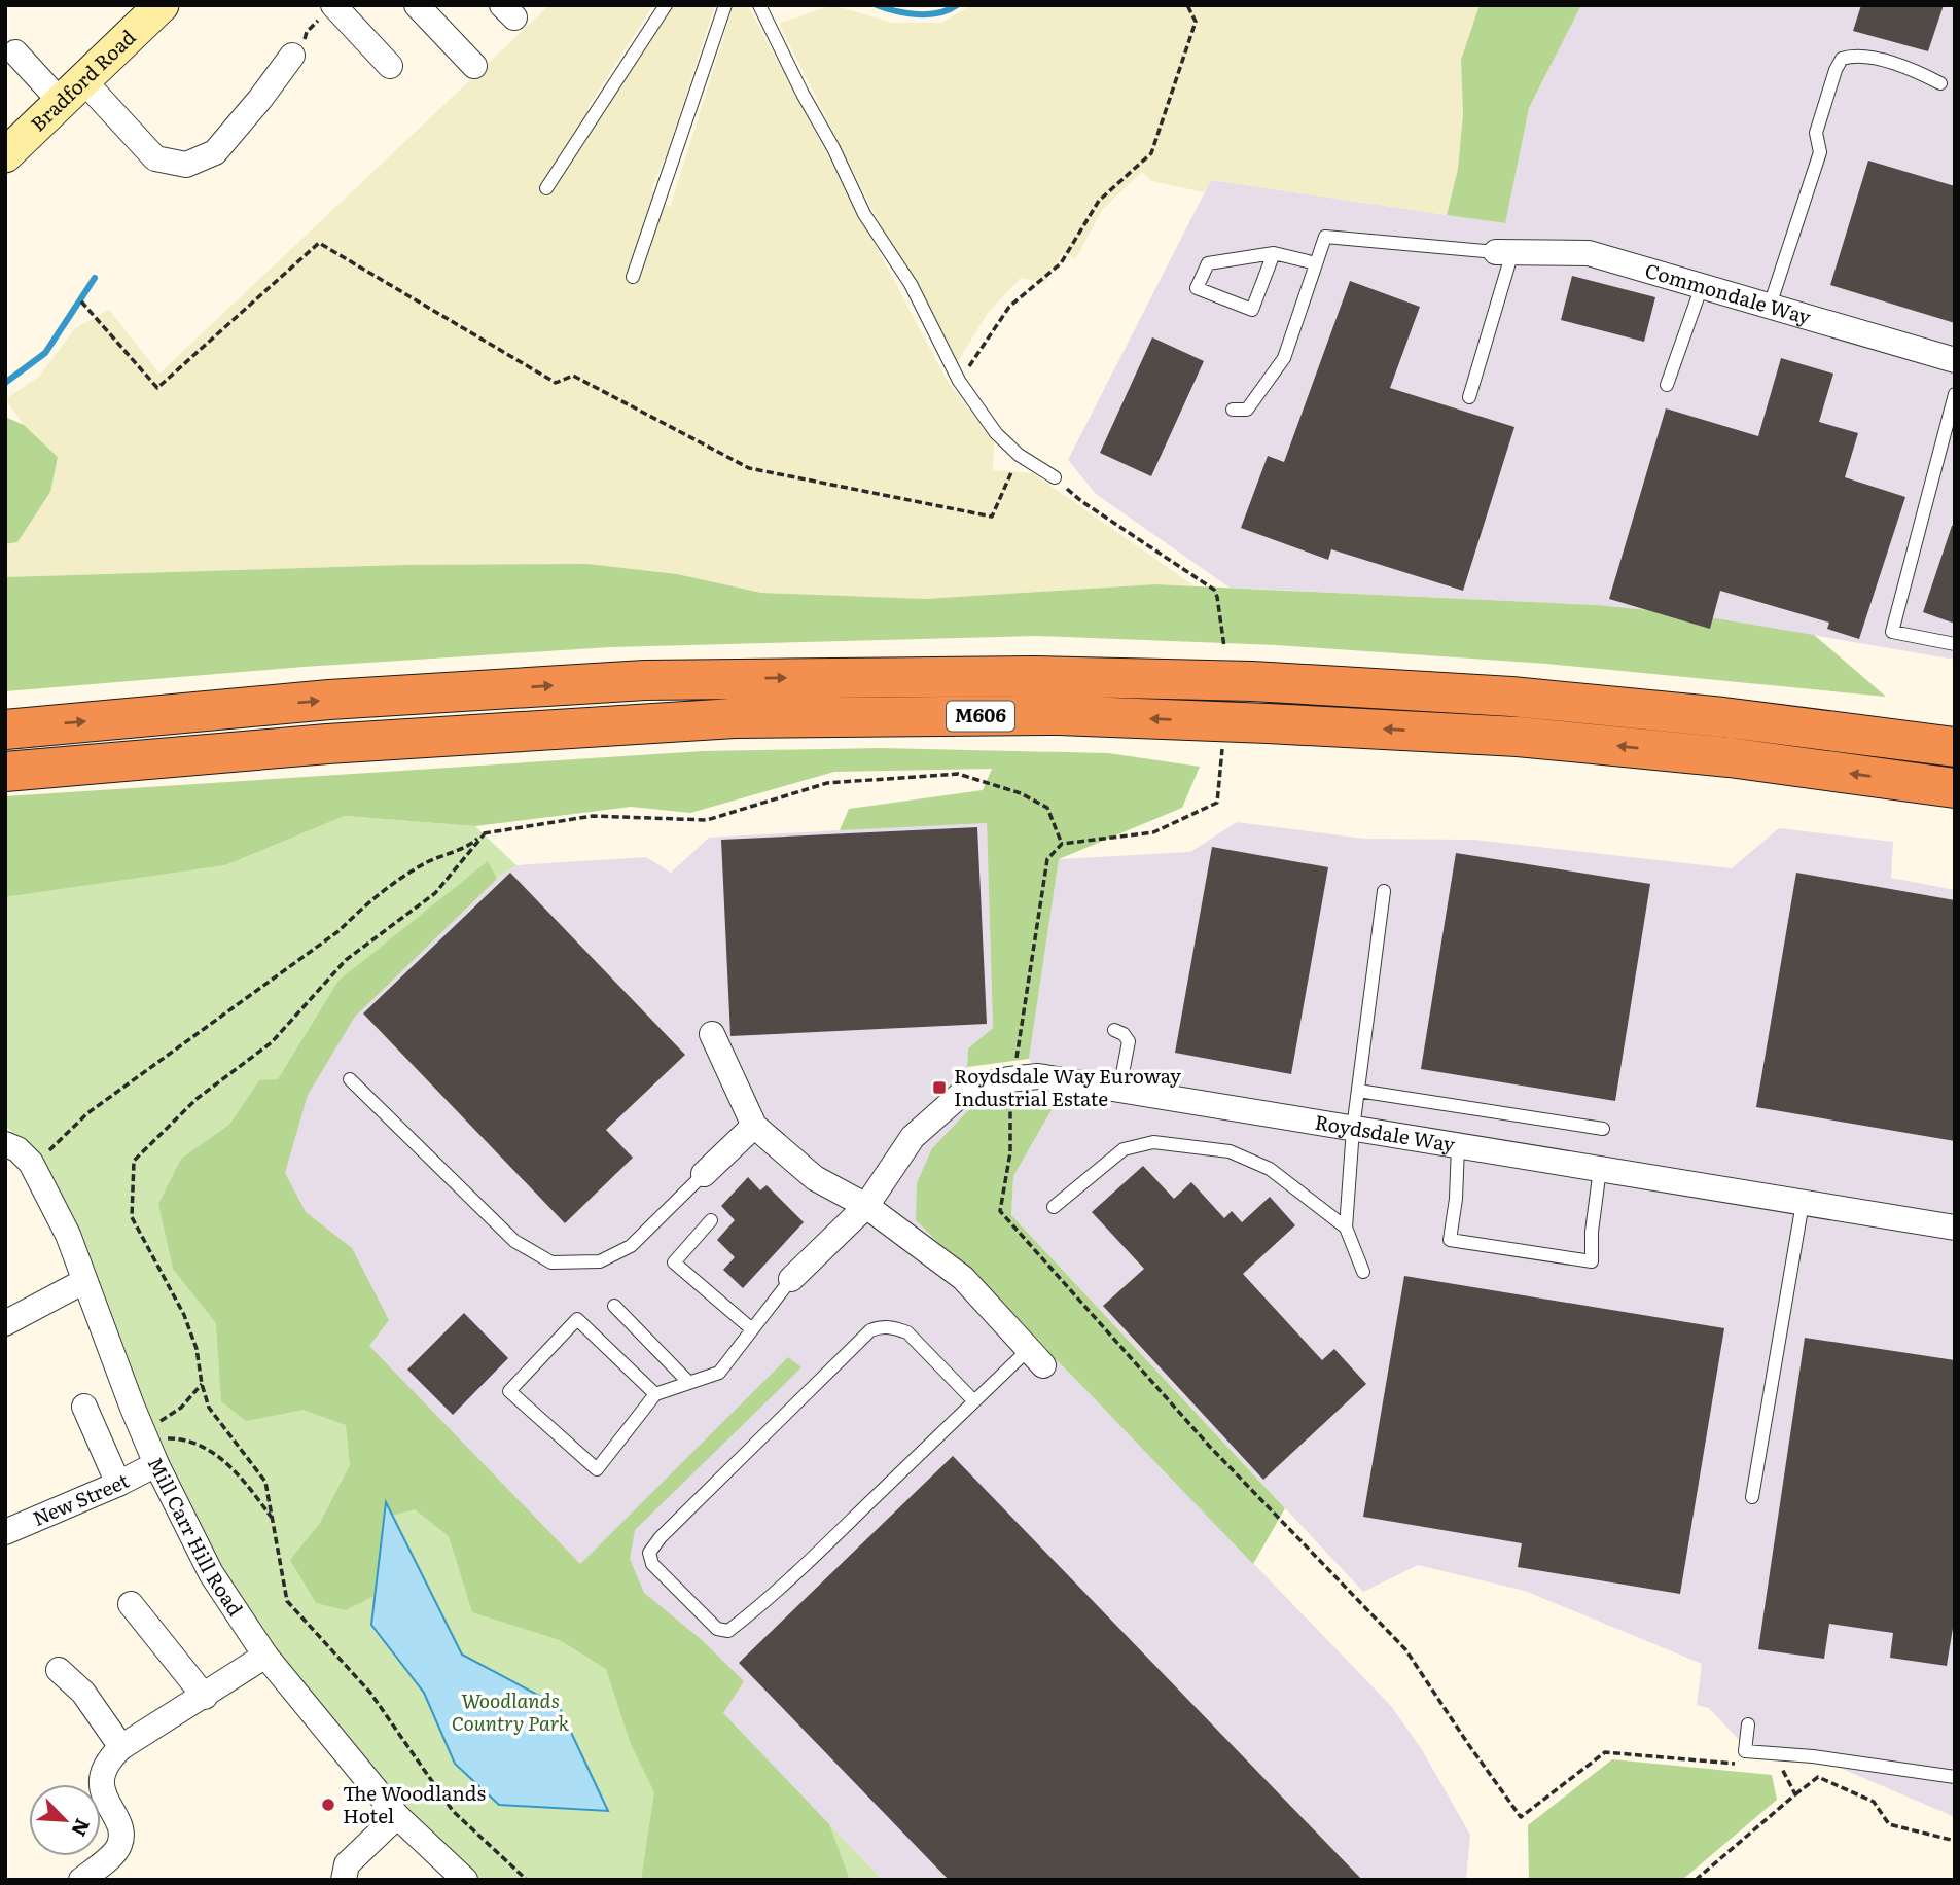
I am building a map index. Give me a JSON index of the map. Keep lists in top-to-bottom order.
{
  "streets": {
    "highway": ["M606"],
    "street": [
      "Bradford Road",
      "Commondale Way",
      "Roydsdale Way",
      "New Street",
      "Mill Carr Hill Road"
    ]
  },
  "crossings": [
    ["New Street", "Mill Carr Hill Road"]
  ],
  "parks": ["Woodlands Country Park"],
  "places": {
    "transit": ["Roydsdale Way Euroway Industrial Estate"],
    "other": ["The Woodlands Hotel"]
  },
  "north": "bottom right"
}
